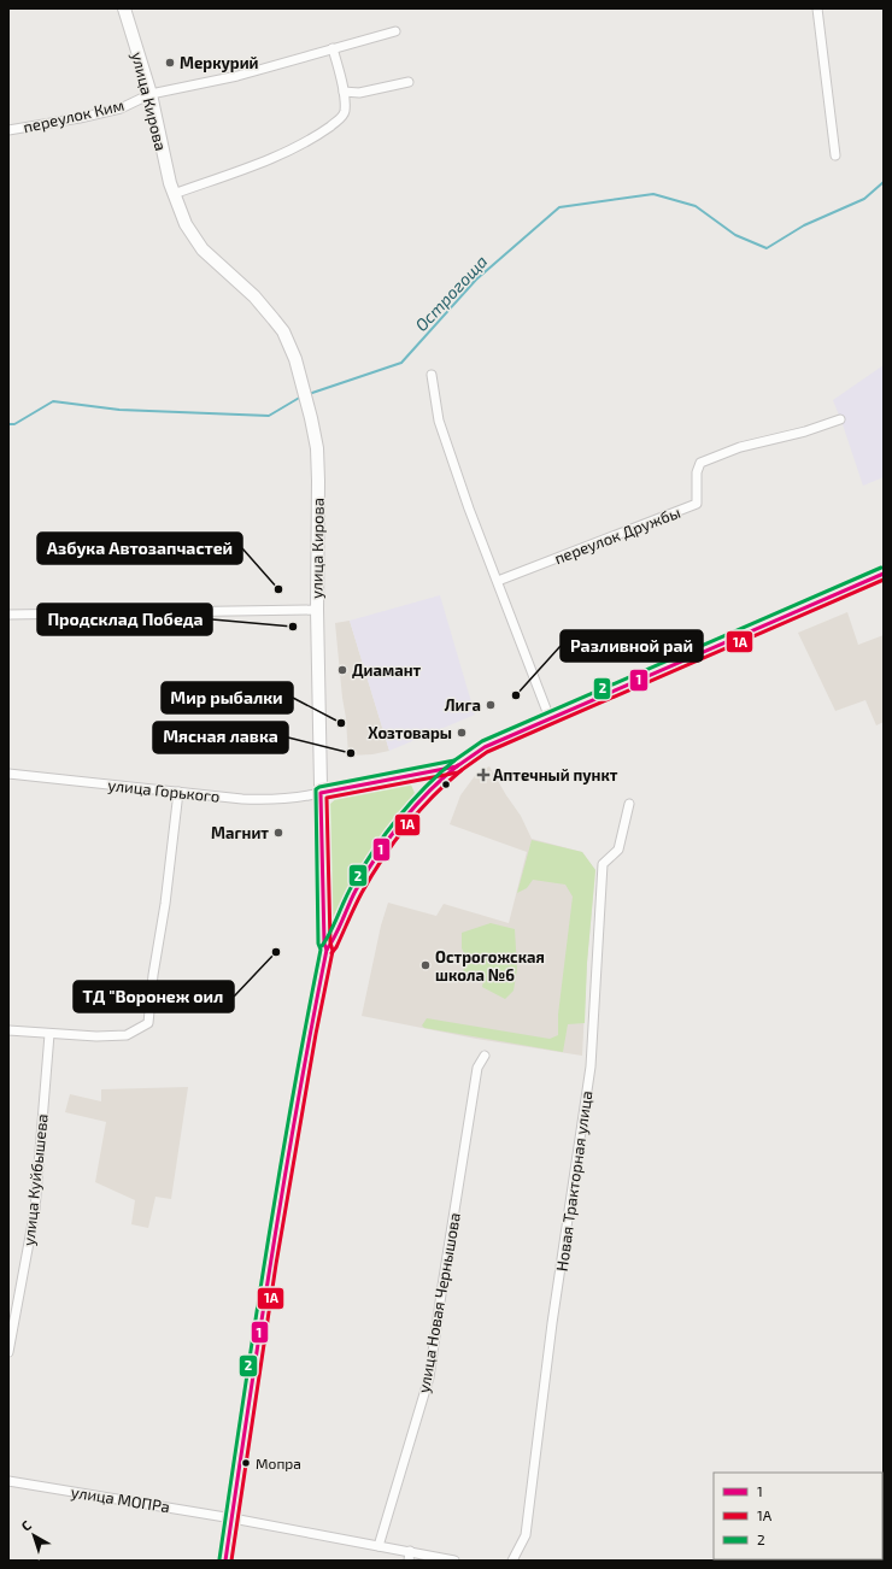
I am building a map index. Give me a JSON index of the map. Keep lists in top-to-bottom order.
{
  "streets": {
    "main road": ["улица Кирова"],
    "street": [
      "переулок Ким",
      "переулок Дружбы",
      "улица Горького",
      "улица Куйбышева",
      "Новая Тракторная улица",
      "улица Новая Чернышова",
      "улица МОПРа"
    ]
  },
  "crossings": [
    ["улица Кирова", "переулок Ким"],
    ["улица Кирова", "улица Горького"],
    ["улица Новая Чернышова", "улица МОПРа"]
  ],
  "water": ["Острогоща"],
  "places": {
    "other": [
      "Меркурий",
      "Азбука Автозапчастей",
      "Продсклад Победа",
      "Диамант",
      "Разливной рай",
      "Лига",
      "Мир рыбалки",
      "Хозтовары",
      "Мясная лавка",
      "Магнит",
      "ТД \"Воронеж оил",
      "Острогожская школа №6",
      "Мопра"
    ],
    "health": ["Аптечный пункт"]
  },
  "lines": ["transit line 2", "transit line 1", "transit line 1А"],
  "legend": ["1", "1А", "2"],
  "north": "top left"
}
